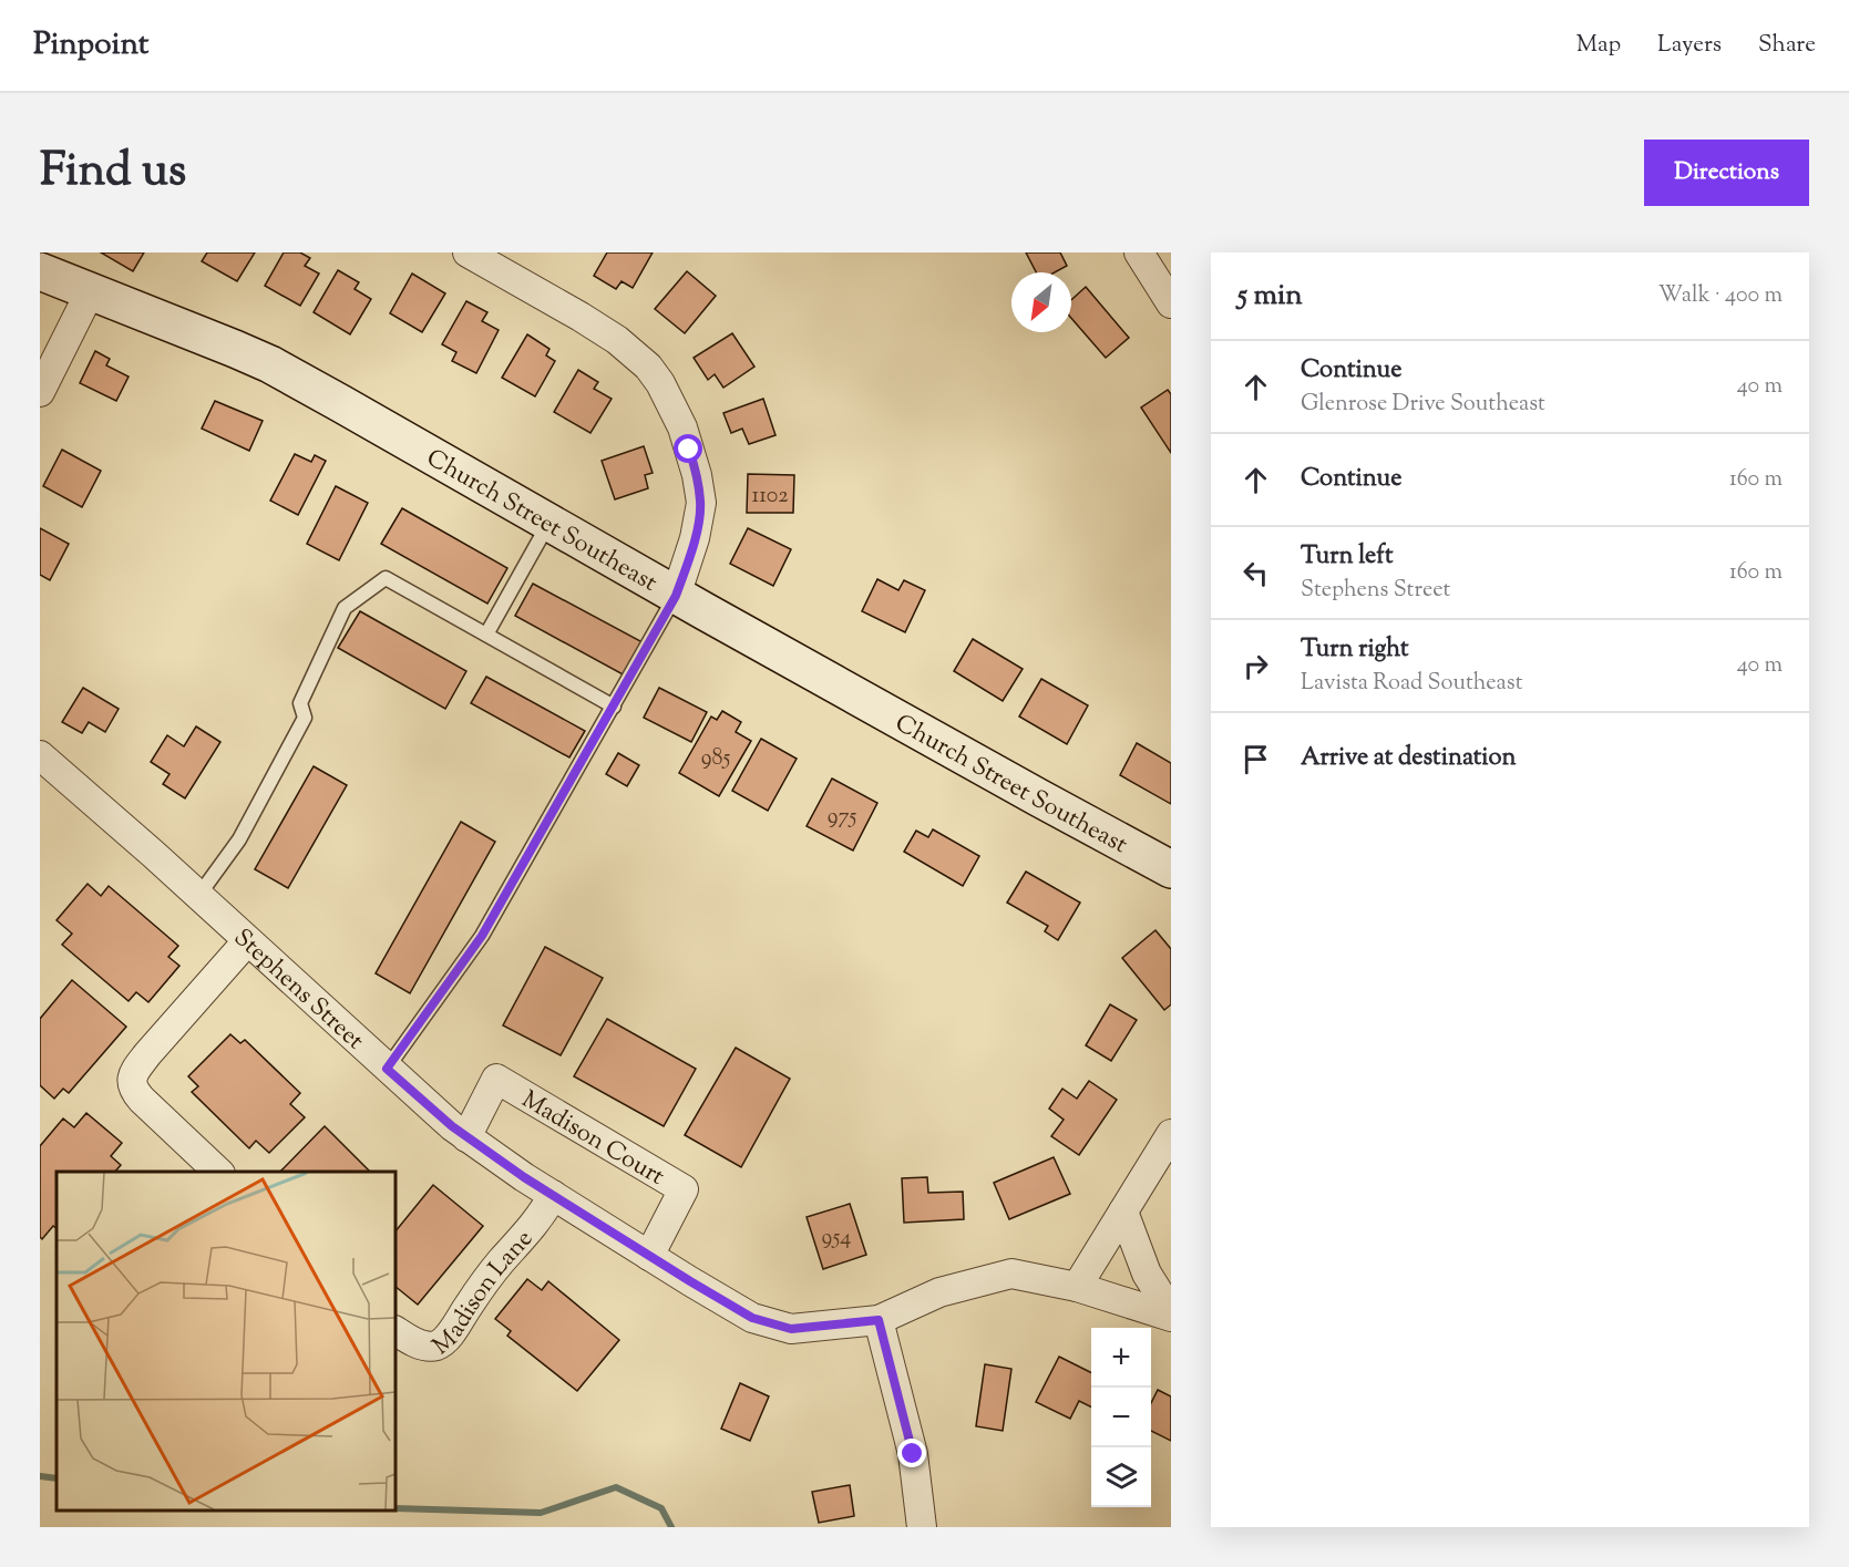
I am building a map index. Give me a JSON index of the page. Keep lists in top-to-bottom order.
{
  "streets": {
    "street": [
      "Church Street Southeast",
      "Stephens Street",
      "Madison Court",
      "Madison Lane"
    ]
  },
  "crossings": [
    ["Stephens Street", "Madison Court"],
    ["Stephens Street", "Madison Lane"]
  ],
  "house_numbers": [
    "1102",
    "985",
    "975",
    "954"
  ],
  "north": "bottom left",
  "page": {
    "header": "Pinpoint",
    "nav": ["Map", "Layers", "Share"],
    "title": "Find us",
    "buttons": "Directions",
    "heading": ["5 min", "Walk · 400 m"],
    "list": [
      ["Continue", "Glenrose Drive Southeast", "40 m"],
      ["Continue", "160 m"],
      ["Turn left", "Stephens Street", "160 m"],
      ["Turn right", "Lavista Road Southeast", "40 m"],
      "Arrive at destination"
    ],
    "map_buttons": ["+", "−"]
  }
}
